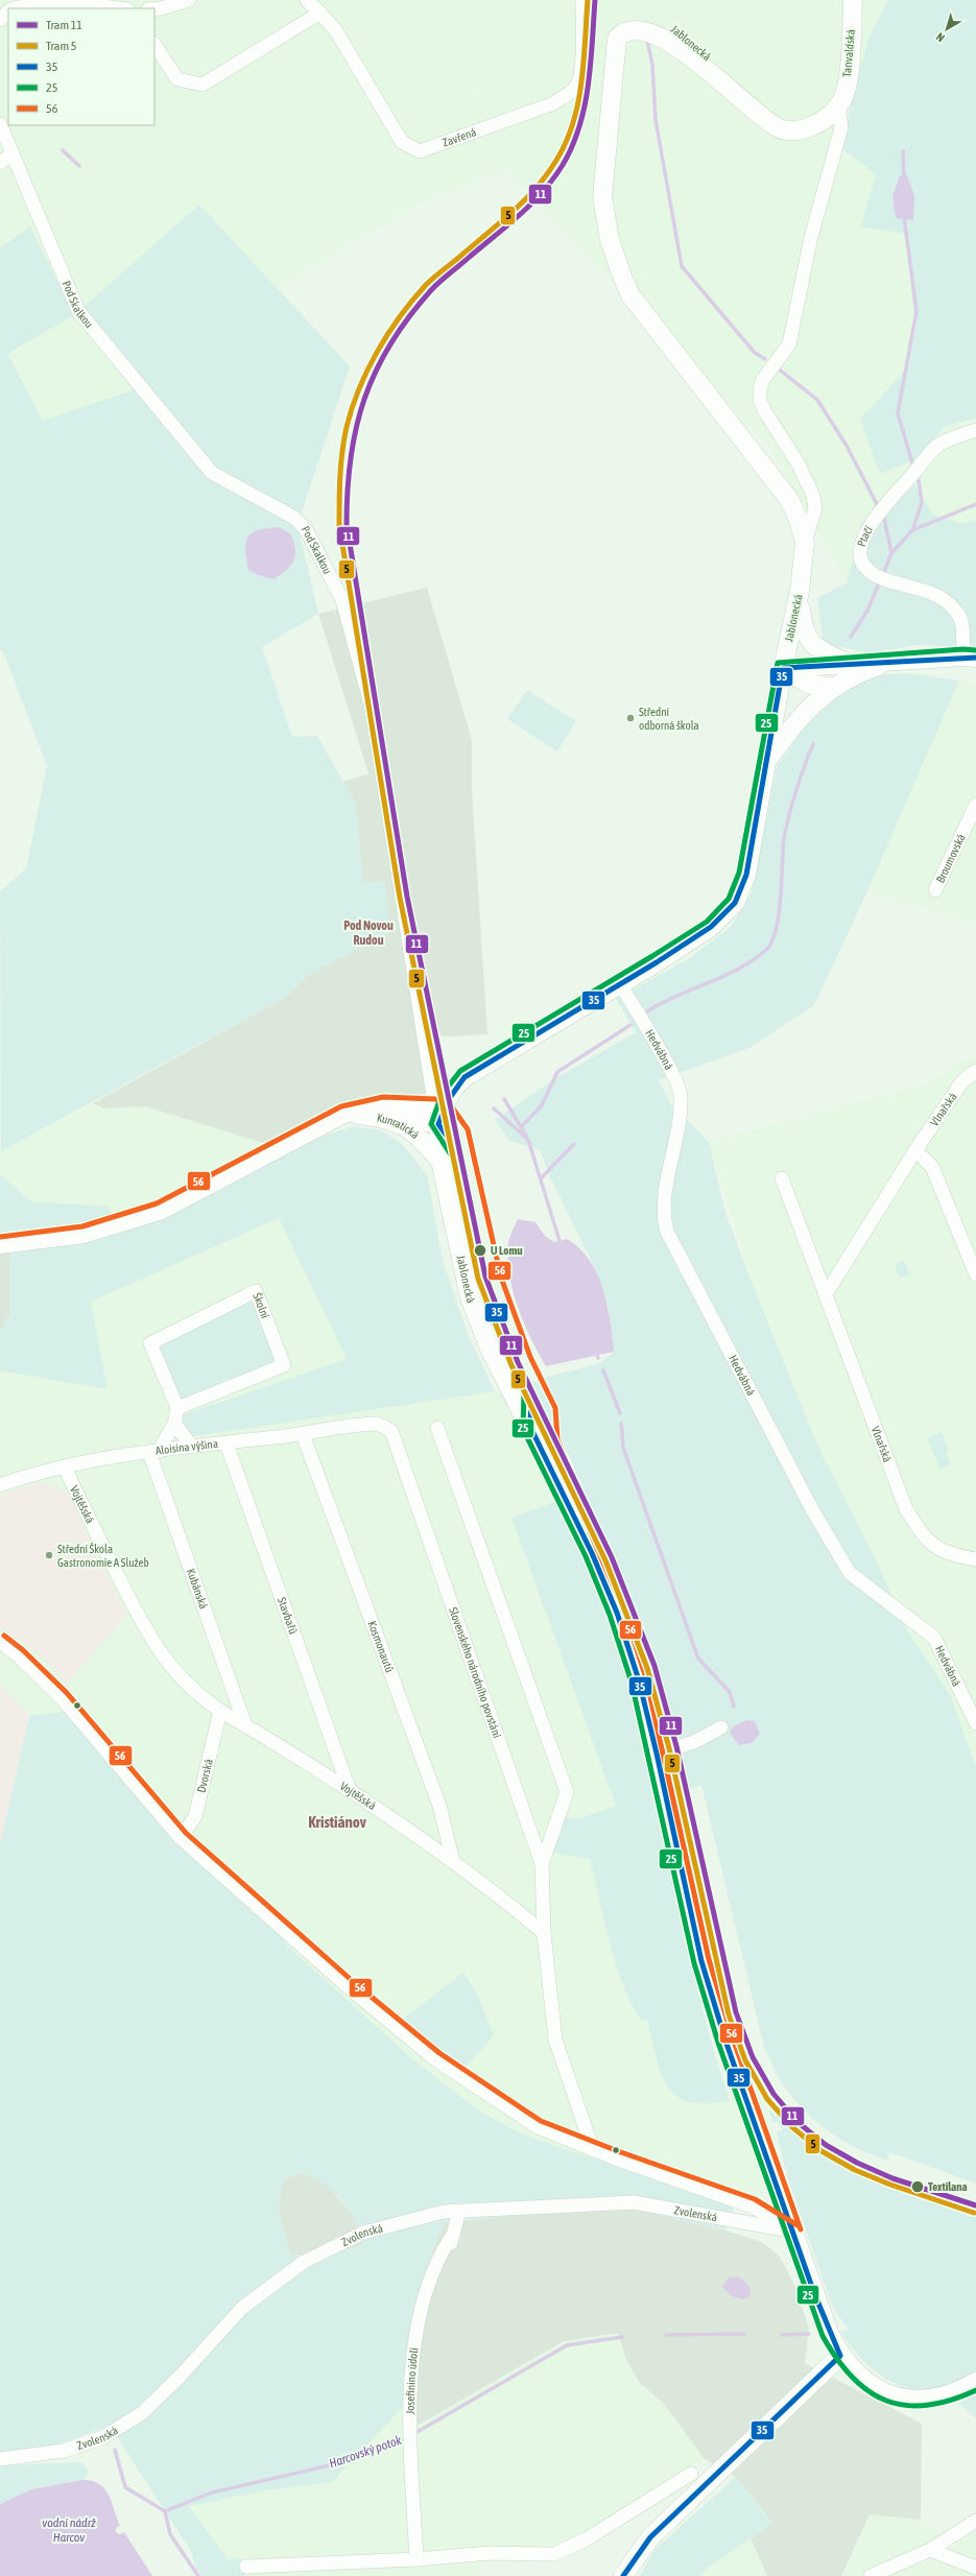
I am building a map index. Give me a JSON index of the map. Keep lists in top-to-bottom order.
{
  "streets": {
    "main road": ["Jablonecká", "Tanvaldská", "Kunratická"],
    "street": [
      "Zavřená",
      "Pod Skalkou",
      "Ptačí",
      "Broumovská",
      "Hedvábná",
      "Vlnařská",
      "Školní",
      "Aloisina výšina",
      "Vojtěšská",
      "Kubánská",
      "Stavbařů",
      "Kosmonautů",
      "Slovenského národního povstání",
      "Dvorská",
      "Zvolenská",
      "Josefinino údolí"
    ]
  },
  "crossings": [
    ["Jablonecká", "Tanvaldská"],
    ["Jablonecká", "Pod Skalkou"],
    ["Jablonecká", "Hedvábná"],
    ["Jablonecká", "Kunratická"],
    ["Jablonecká", "Zvolenská"],
    ["Pod Skalkou", "Kunratická"],
    ["Aloisina výšina", "Vojtěšská"],
    ["Aloisina výšina", "Kubánská"],
    ["Aloisina výšina", "Stavbařů"],
    ["Aloisina výšina", "Kosmonautů"],
    ["Aloisina výšina", "Slovenského národního povstání"],
    ["Vojtěšská", "Kubánská"],
    ["Vojtěšská", "Stavbařů"],
    ["Vojtěšská", "Kosmonautů"],
    ["Vojtěšská", "Slovenského národního povstání"],
    ["Vojtěšská", "Dvorská"],
    ["Zvolenská", "Josefinino údolí"]
  ],
  "districts": ["Pod Novou Rudou", "Kristiánov"],
  "water": ["Harcovský potok", "vodní nádrž Harcov"],
  "places": [
    "Střední odborná škola",
    "U Lomu",
    "Střední Škola Gastronomie A Služeb",
    "Textilana"
  ],
  "lines": [
    "tram line 11",
    "tram line 5",
    "transit line 25",
    "transit line 35",
    "transit line 56"
  ],
  "legend": [
    "Tram 11",
    "Tram 5",
    "35",
    "25",
    "56"
  ],
  "north": "bottom left"
}
